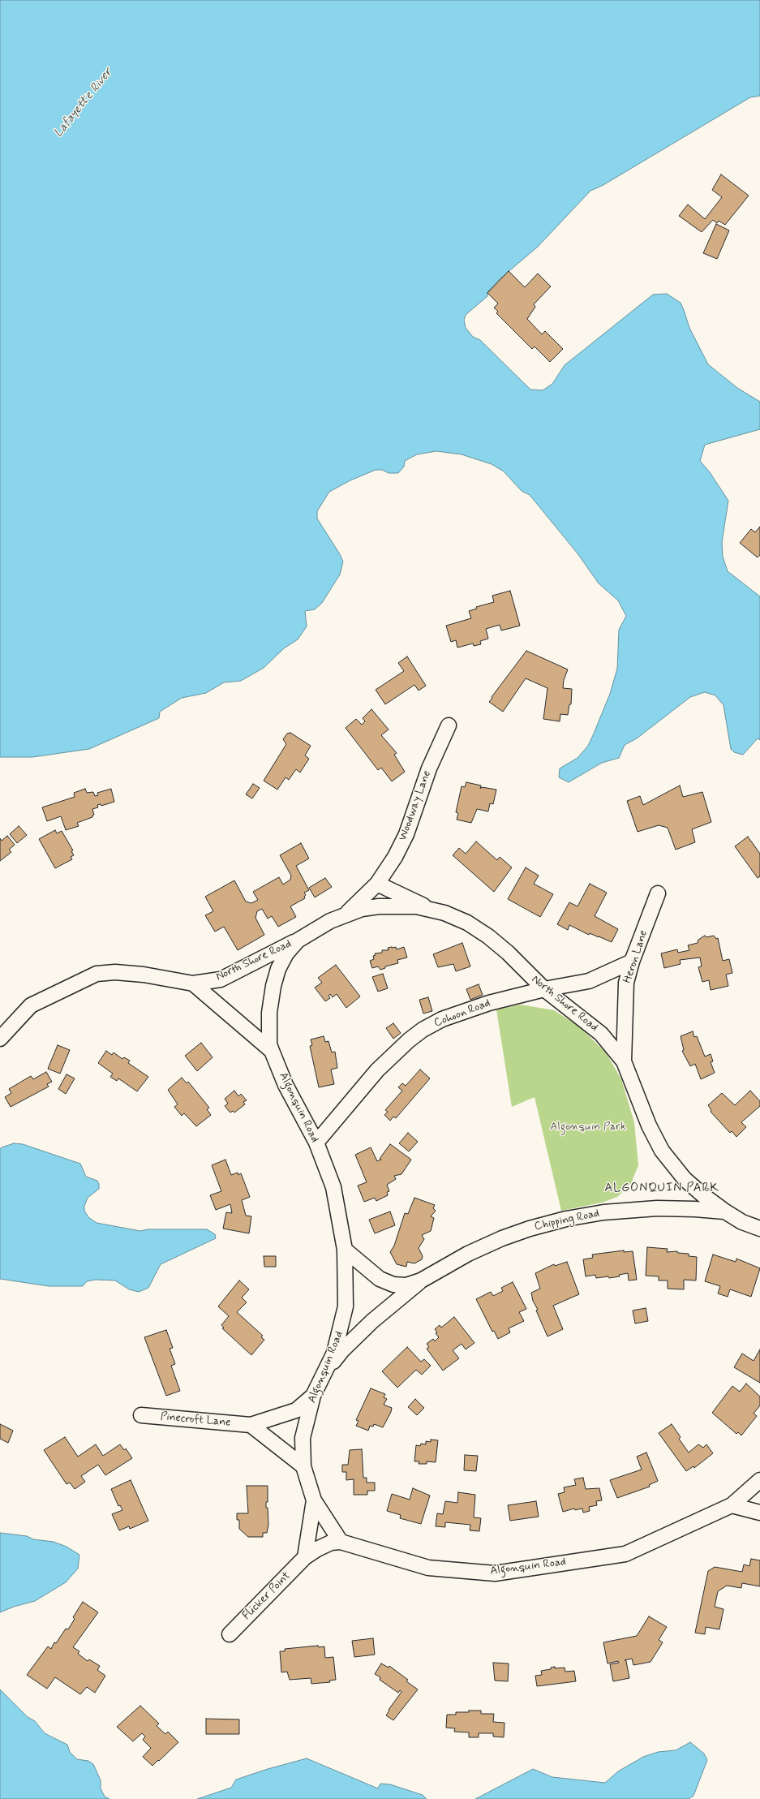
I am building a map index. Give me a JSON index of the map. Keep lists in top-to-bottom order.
{
  "streets": {
    "street": [
      "Woodway Lane",
      "Heron Lane",
      "North Shore Road",
      "Cohoon Road",
      "Algonquin Road",
      "Chipping Road",
      "Pinecroft Lane",
      "Flicker Point"
    ]
  },
  "crossings": [
    ["Woodway Lane", "North Shore Road"],
    ["Heron Lane", "North Shore Road"],
    ["Heron Lane", "Cohoon Road"],
    ["North Shore Road", "Cohoon Road"],
    ["North Shore Road", "Algonquin Road"],
    ["North Shore Road", "Chipping Road"],
    ["Cohoon Road", "Algonquin Road"],
    ["Algonquin Road", "Chipping Road"],
    ["Algonquin Road", "Pinecroft Lane"],
    ["Algonquin Road", "Flicker Point"]
  ],
  "districts": ["ALGONQUIN PARK"],
  "water": ["Lafayette River"],
  "parks": ["Algonquin Park"]
}
